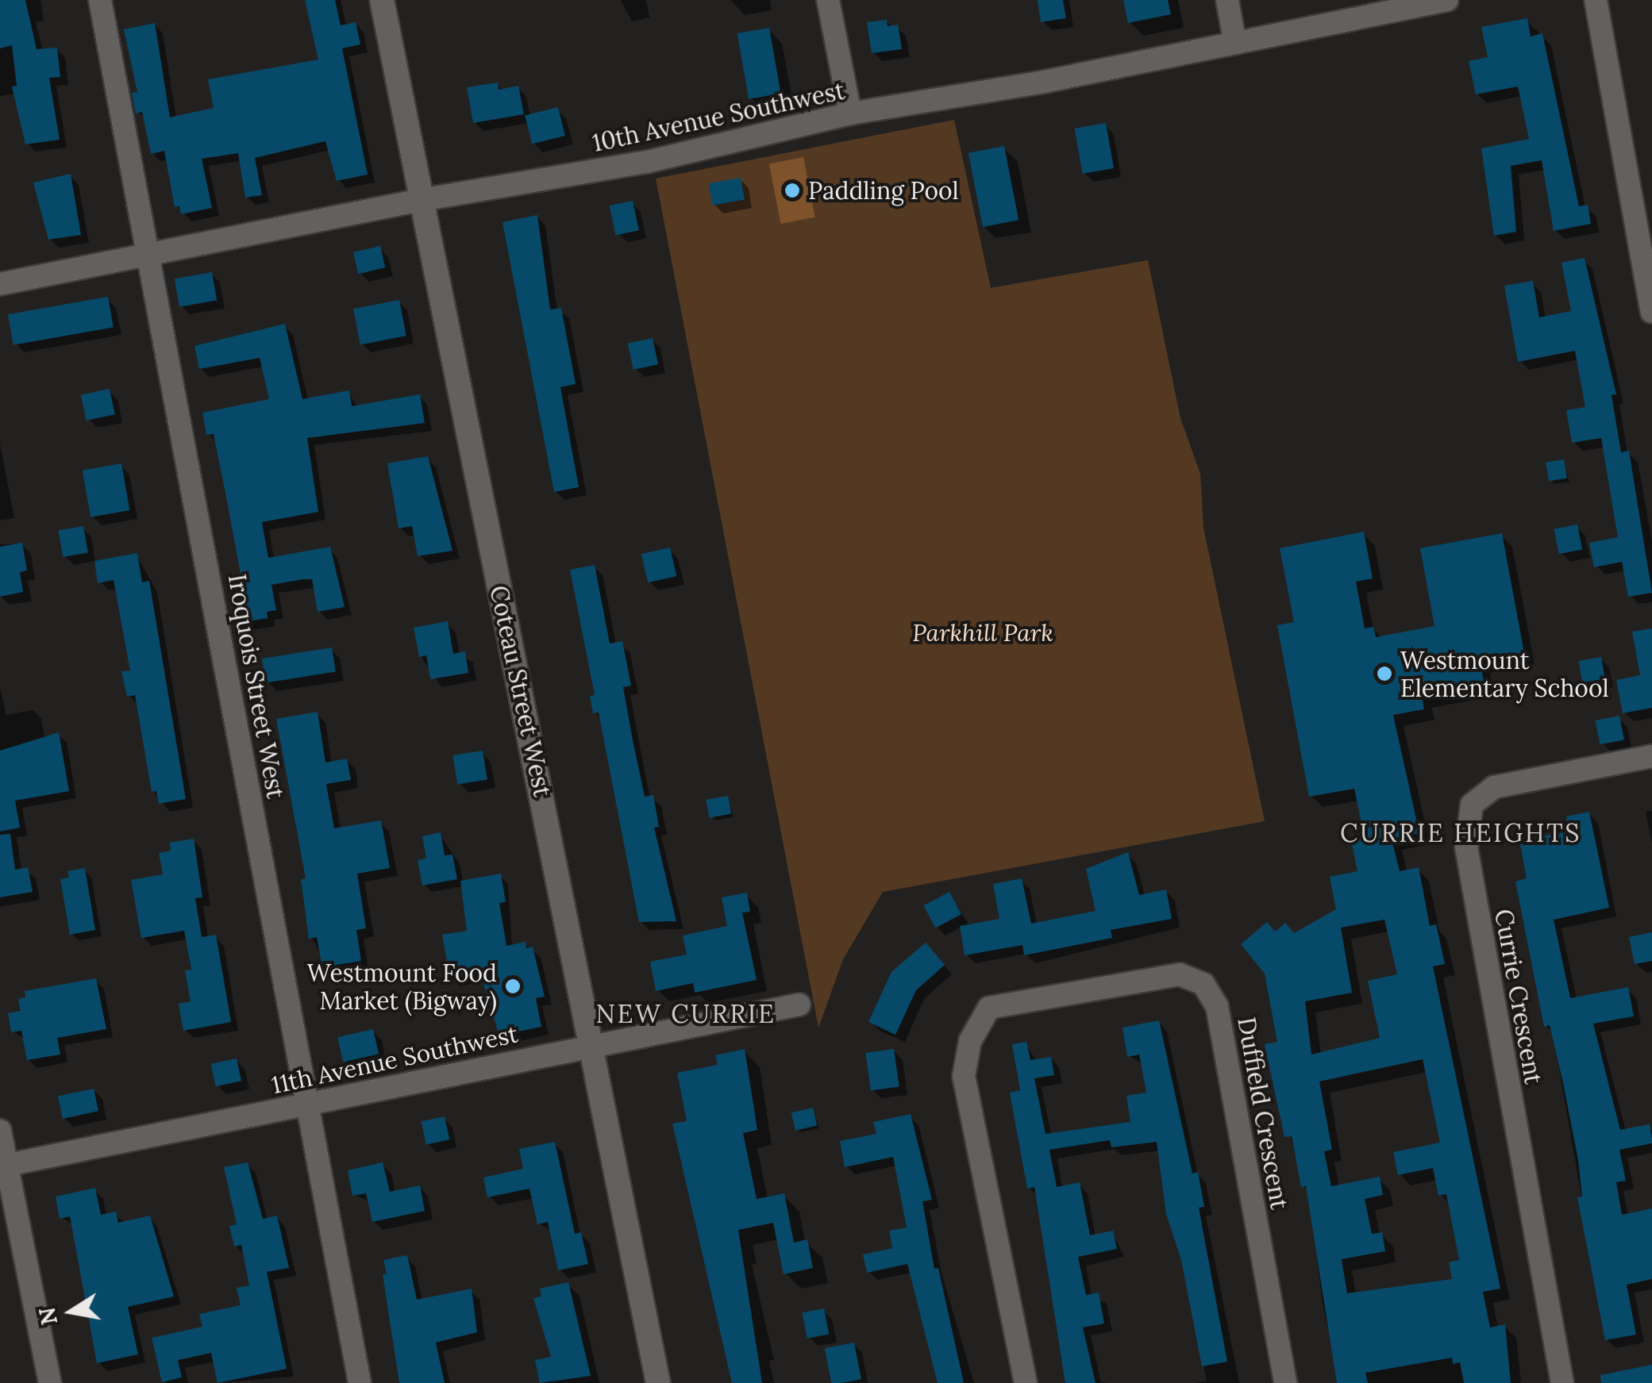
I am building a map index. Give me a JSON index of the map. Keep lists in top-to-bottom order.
{
  "streets": {
    "street": [
      "10th Avenue Southwest",
      "Iroquois Street West",
      "Coteau Street West",
      "Currie Crescent",
      "11th Avenue Southwest",
      "Duffield Crescent"
    ]
  },
  "crossings": [
    ["10th Avenue Southwest", "Iroquois Street West"],
    ["10th Avenue Southwest", "Coteau Street West"],
    ["Iroquois Street West", "11th Avenue Southwest"],
    ["Coteau Street West", "11th Avenue Southwest"]
  ],
  "districts": ["CURRIE HEIGHTS", "NEW CURRIE"],
  "parks": ["Parkhill Park"],
  "places": ["Paddling Pool", "Westmount Elementary School", "Westmount Food Market (Bigway)"],
  "north": "left"
}
